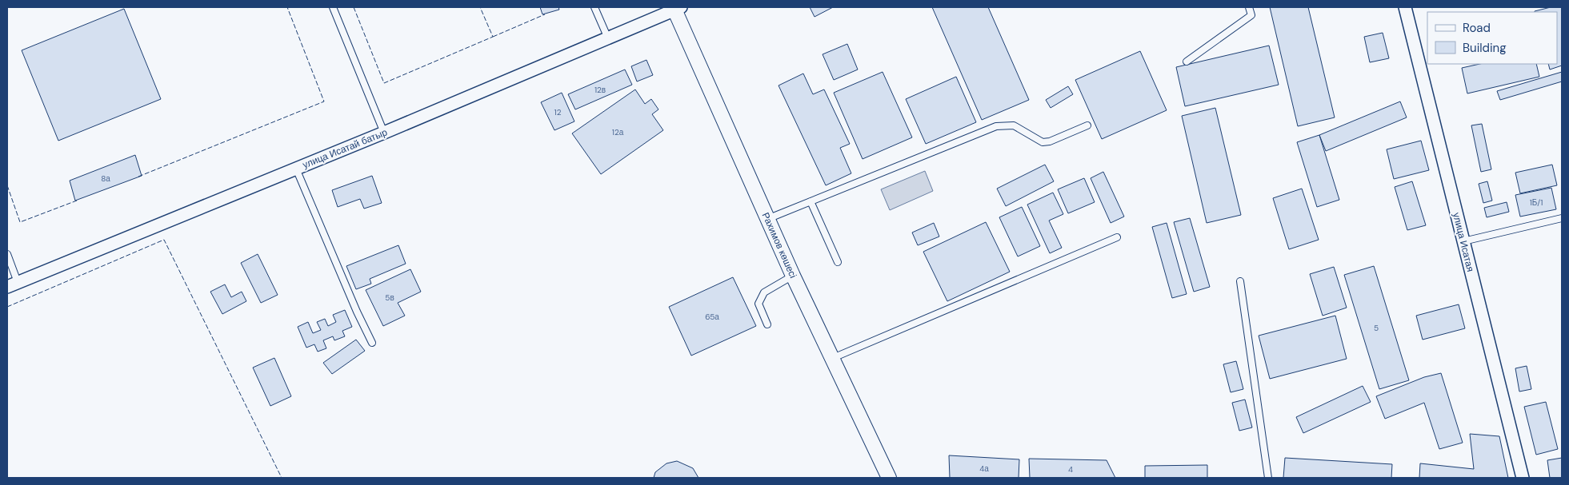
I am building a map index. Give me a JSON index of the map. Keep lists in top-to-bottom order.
{
  "streets": {
    "street": ["улица Исатай батыр", "улица Исатая", "Рахимов көшесі"]
  },
  "crossings": [
    ["улица Исатай батыр", "Рахимов көшесі"]
  ],
  "house_numbers": [
    "12в",
    "12",
    "12а",
    "8а",
    "1Б/1",
    "5в",
    "65а",
    "5",
    "4а",
    "4"
  ],
  "legend": ["Road", "Building"]
}
